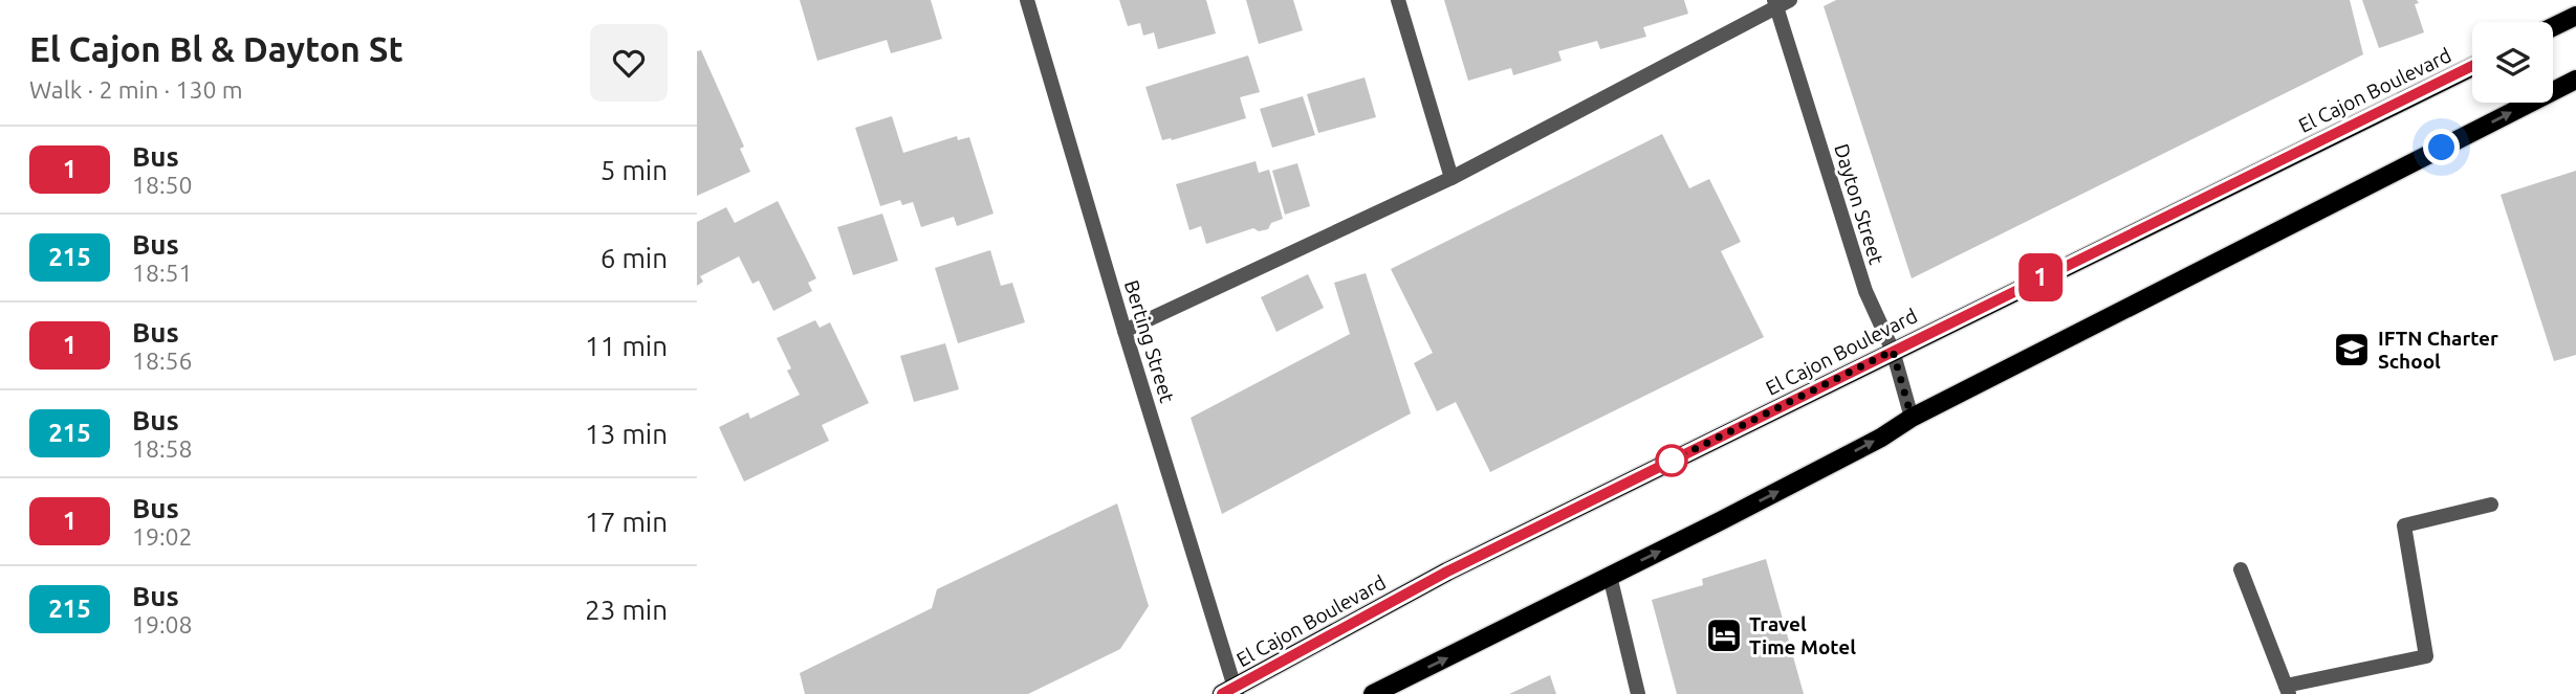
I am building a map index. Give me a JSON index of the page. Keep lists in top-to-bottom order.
{
  "streets": {
    "main road": ["El Cajon Boulevard"],
    "street": ["Dayton Street", "Berting Street"]
  },
  "crossings": [
    ["El Cajon Boulevard", "Dayton Street"],
    ["El Cajon Boulevard", "Berting Street"]
  ],
  "places": {
    "school or university": ["IFTN Charter School"],
    "hotel": ["Travel Time Motel"]
  },
  "lines": ["bus line 1"],
  "page": {
    "heading": ["El Cajon Bl & Dayton St", "Walk · 2 min · 130 m"],
    "on_map": "1",
    "list": [
      {
        "mark": "1",
        "name": "Bus",
        "note": "18:50",
        "value": "5 min"
      },
      {
        "mark": "215",
        "name": "Bus",
        "note": "18:51",
        "value": "6 min"
      },
      {
        "mark": "1",
        "name": "Bus",
        "note": "18:56",
        "value": "11 min"
      },
      {
        "mark": "215",
        "name": "Bus",
        "note": "18:58",
        "value": "13 min"
      },
      {
        "mark": "1",
        "name": "Bus",
        "note": "19:02",
        "value": "17 min"
      },
      {
        "mark": "215",
        "name": "Bus",
        "note": "19:08",
        "value": "23 min"
      }
    ]
  }
}
